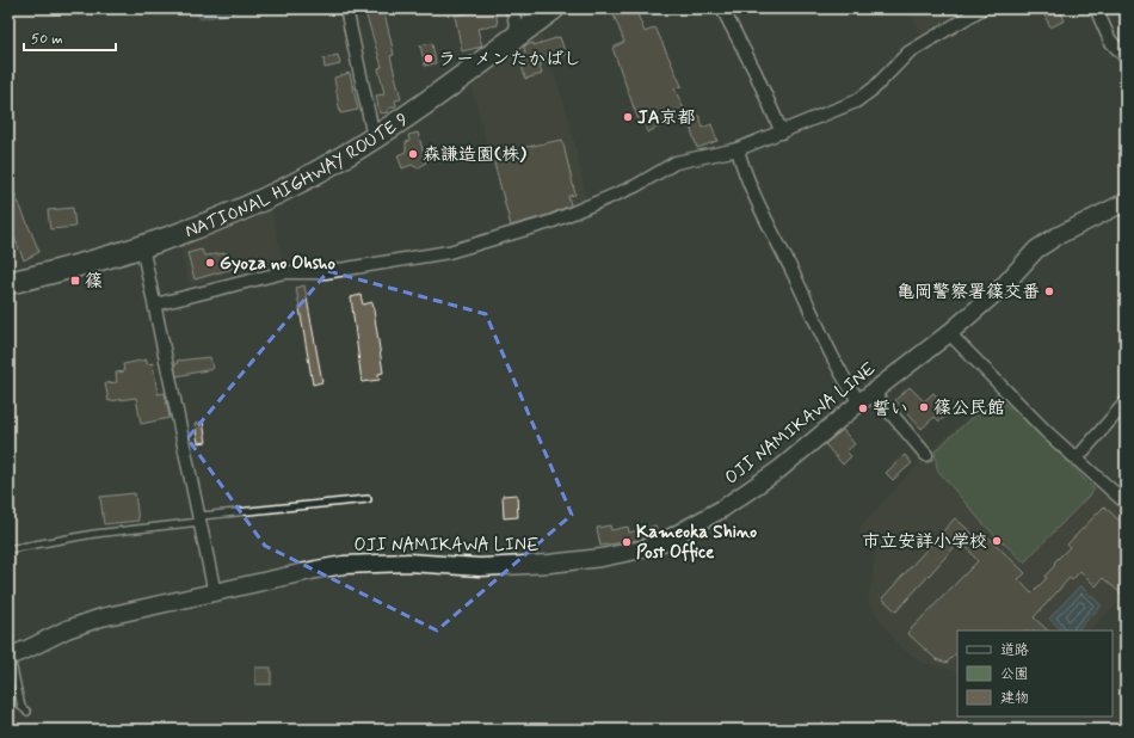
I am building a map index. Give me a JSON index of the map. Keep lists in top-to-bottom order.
{
  "streets": {
    "highway": ["NATIONAL HIGHWAY ROUTE 9"],
    "main road": ["OJI NAMIKAWA LINE"]
  },
  "places": {
    "other": [
      "ラーメンたかばし",
      "JA京都",
      "森謙造園(株)",
      "Gyoza no Ohsho",
      "亀岡警察署篠交番",
      "篠公民館",
      "誓い",
      "市立安詳小学校",
      "Kameoka Shino Post Office"
    ],
    "transit": ["篠"]
  },
  "legend": ["道路", "公園", "建物"],
  "scale_bar": "50 m"
}
